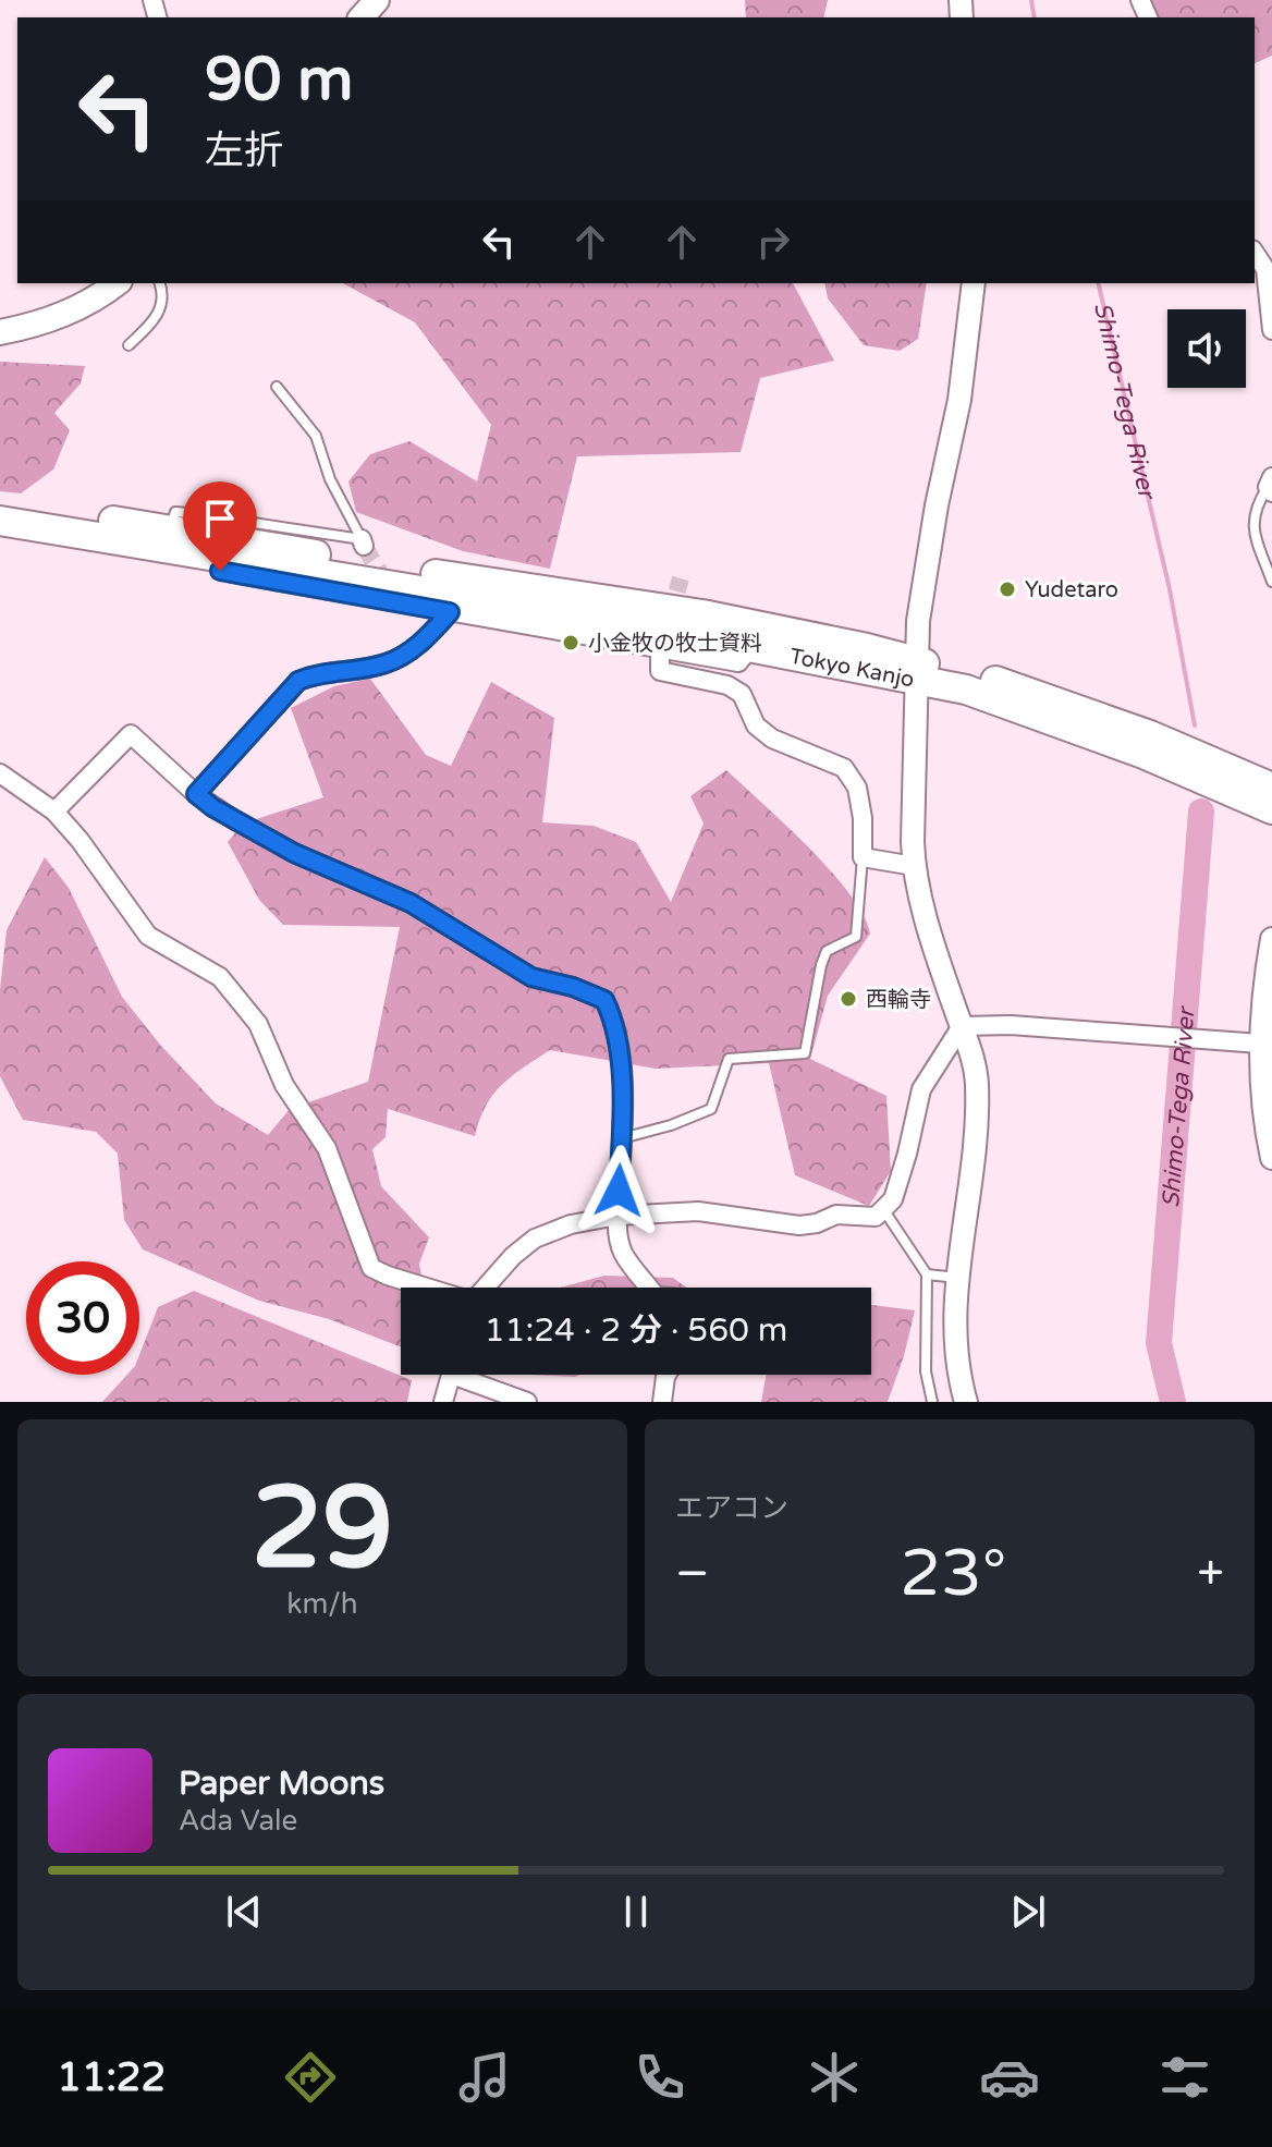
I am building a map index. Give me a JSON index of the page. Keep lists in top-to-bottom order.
{
  "streets": {
    "highway": ["Tokyo Kanjo"]
  },
  "water": ["Shimo-Tega River"],
  "places": ["Yudetaro", "小金牧の牧士資料", "西輪寺"],
  "page": {
    "turn": ["90 m", "左折"],
    "limit": "30",
    "trip": "11:24 · 2 分 · 560 m",
    "tile": [
      ["29", "km/h"],
      "エアコン"
    ],
    "heat": ["−", "23°", "+"],
    "song": ["Paper Moons", "Ada Vale"],
    "tabs": "11:22"
  }
}
